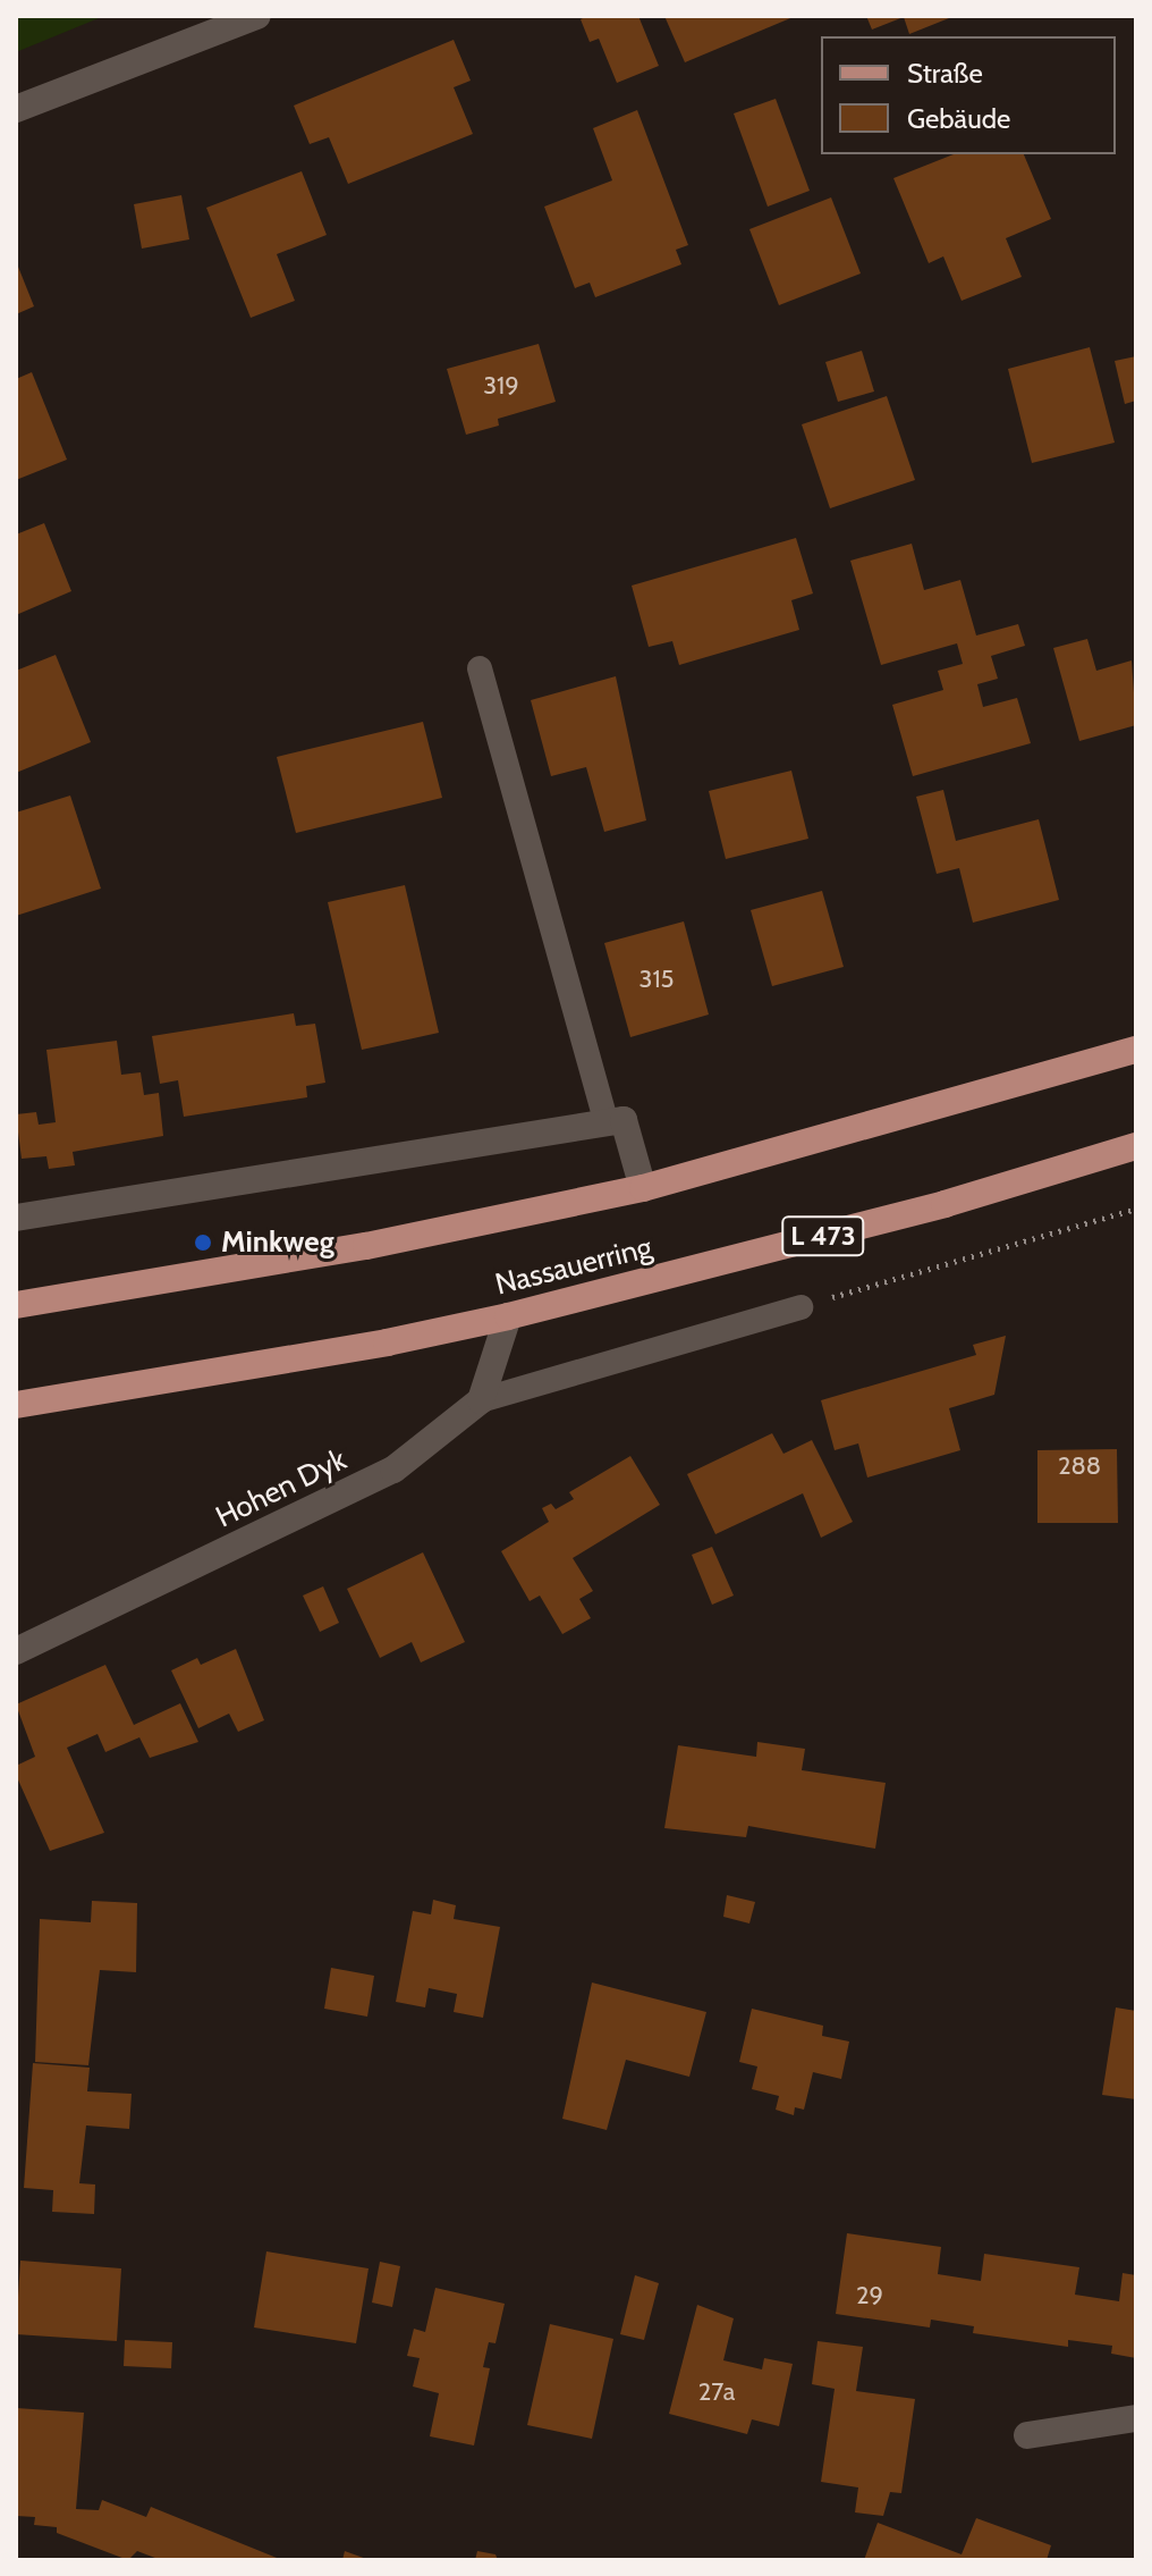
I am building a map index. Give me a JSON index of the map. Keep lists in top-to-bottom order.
{
  "streets": {
    "main road": ["L 473", "Nassauerring"],
    "street": ["Hohen Dyk"]
  },
  "places": ["Minkweg"],
  "house_numbers": [
    "319",
    "315",
    "288",
    "29",
    "27a"
  ],
  "legend": ["Straße", "Gebäude"]
}
